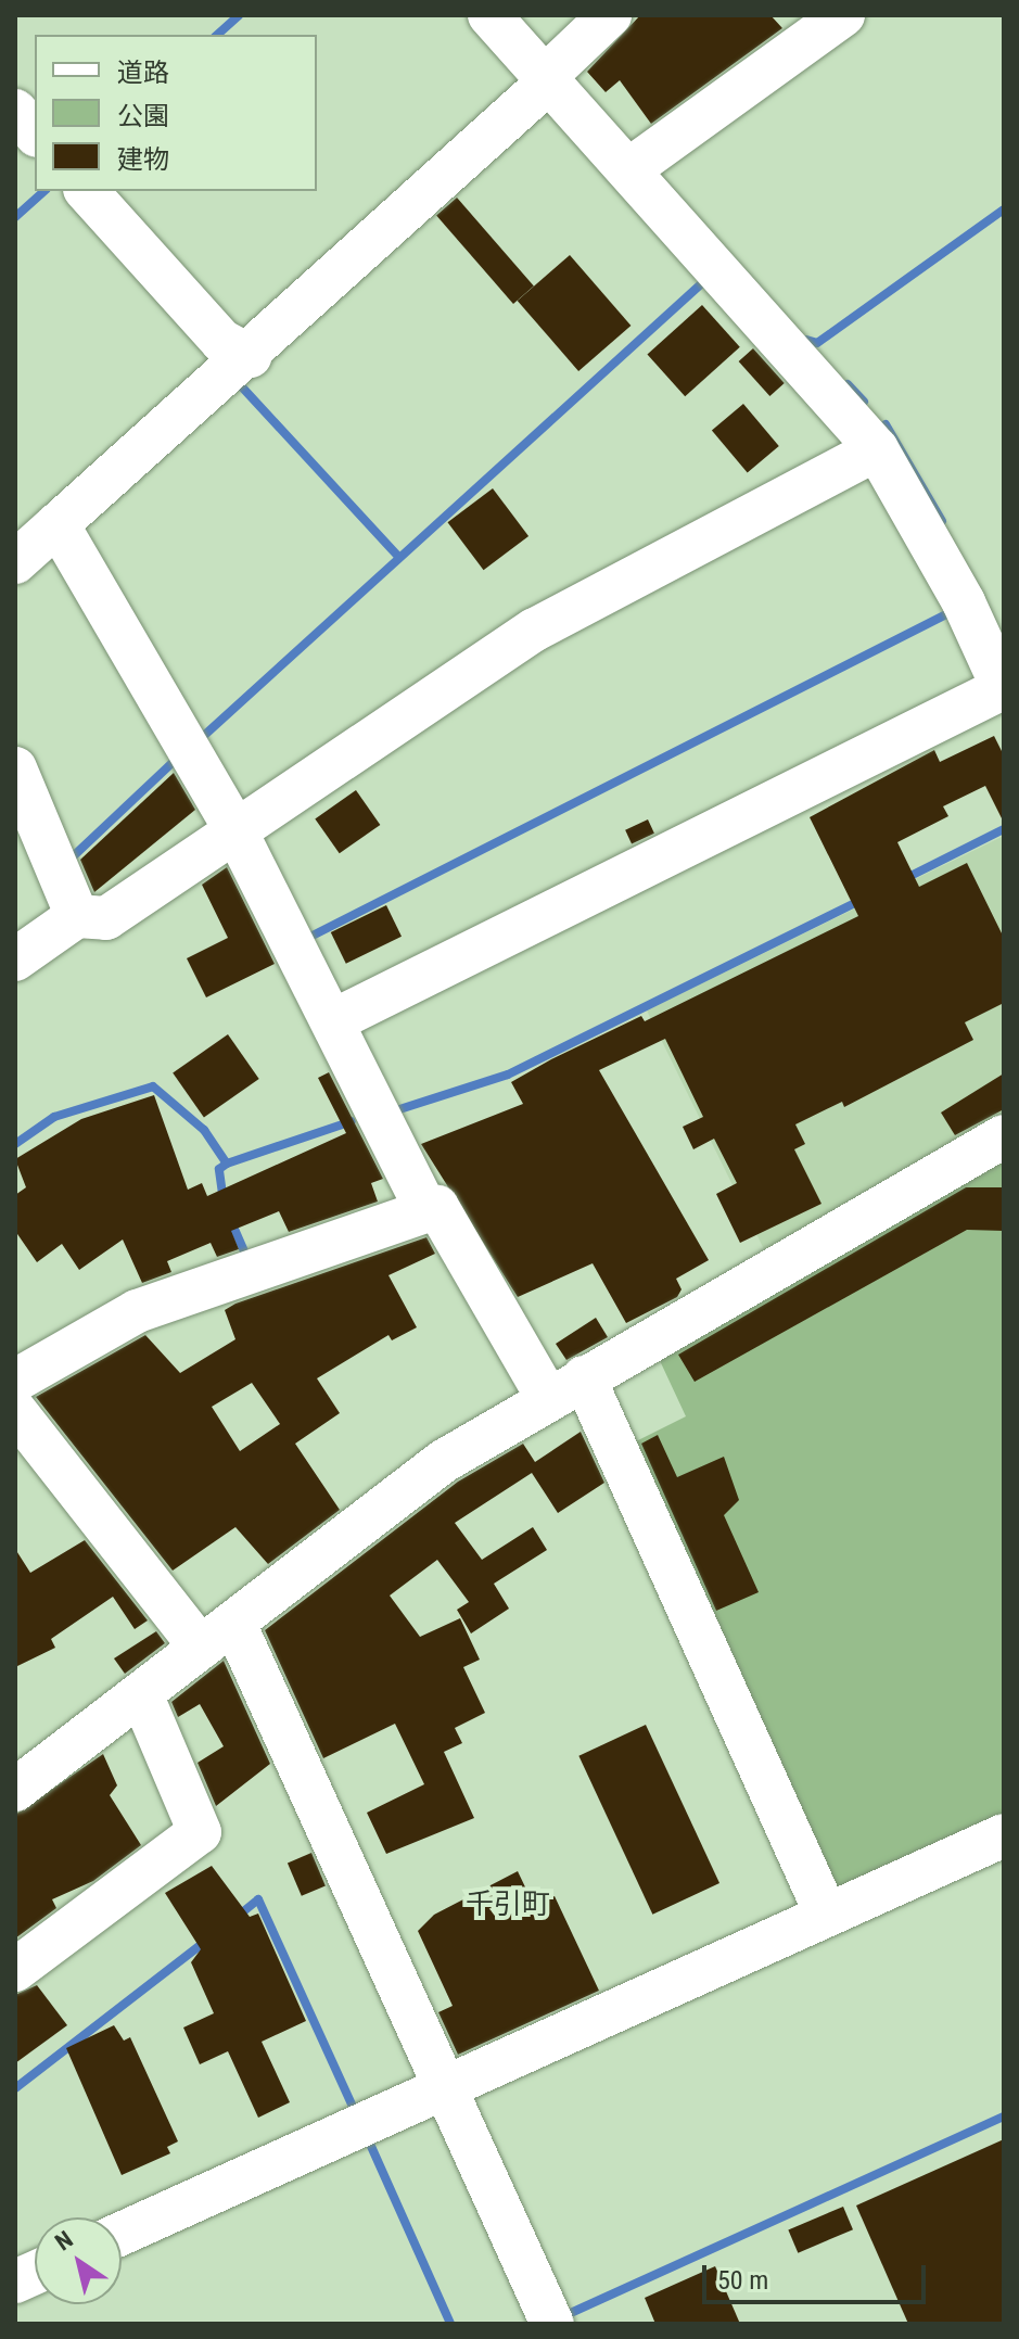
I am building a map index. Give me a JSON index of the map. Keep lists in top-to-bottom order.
{
  "districts": ["千引町"],
  "legend": ["道路", "公園", "建物"],
  "scale_bar": "50 m",
  "north": "top left"
}
